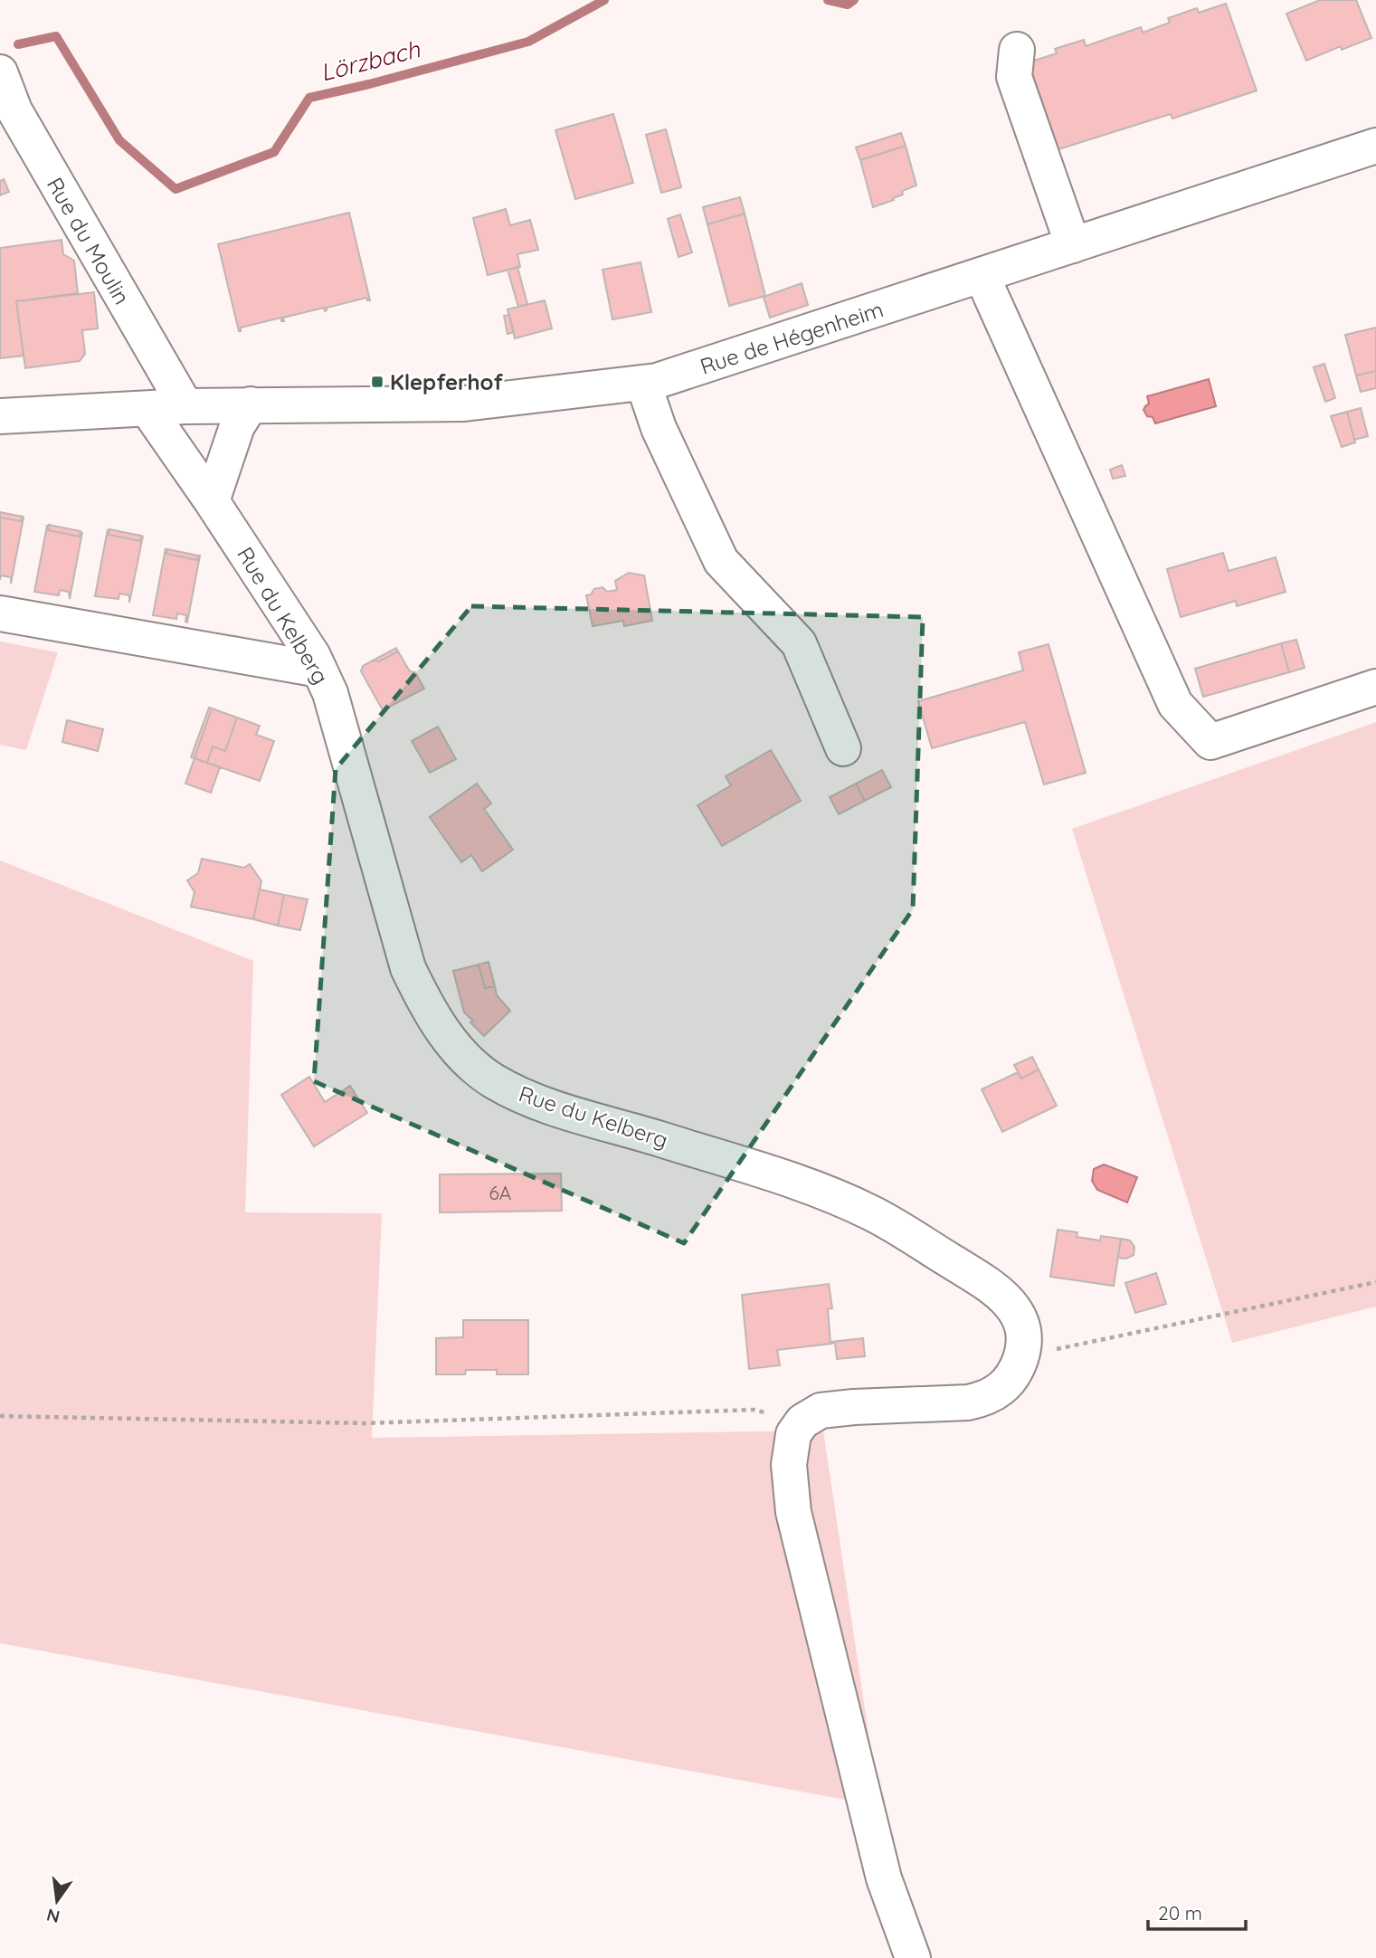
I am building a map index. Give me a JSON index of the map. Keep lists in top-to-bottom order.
{
  "streets": {
    "street": ["Rue du Moulin", "Rue de Hégenheim", "Rue du Kelberg"]
  },
  "crossings": [
    ["Rue du Moulin", "Rue de Hégenheim"],
    ["Rue de Hégenheim", "Rue du Kelberg"]
  ],
  "water": ["Lörzbach"],
  "places": {
    "transit": ["Klepferhof"]
  },
  "house_numbers": ["6A"],
  "scale_bar": "20 m",
  "north": "bottom"
}
